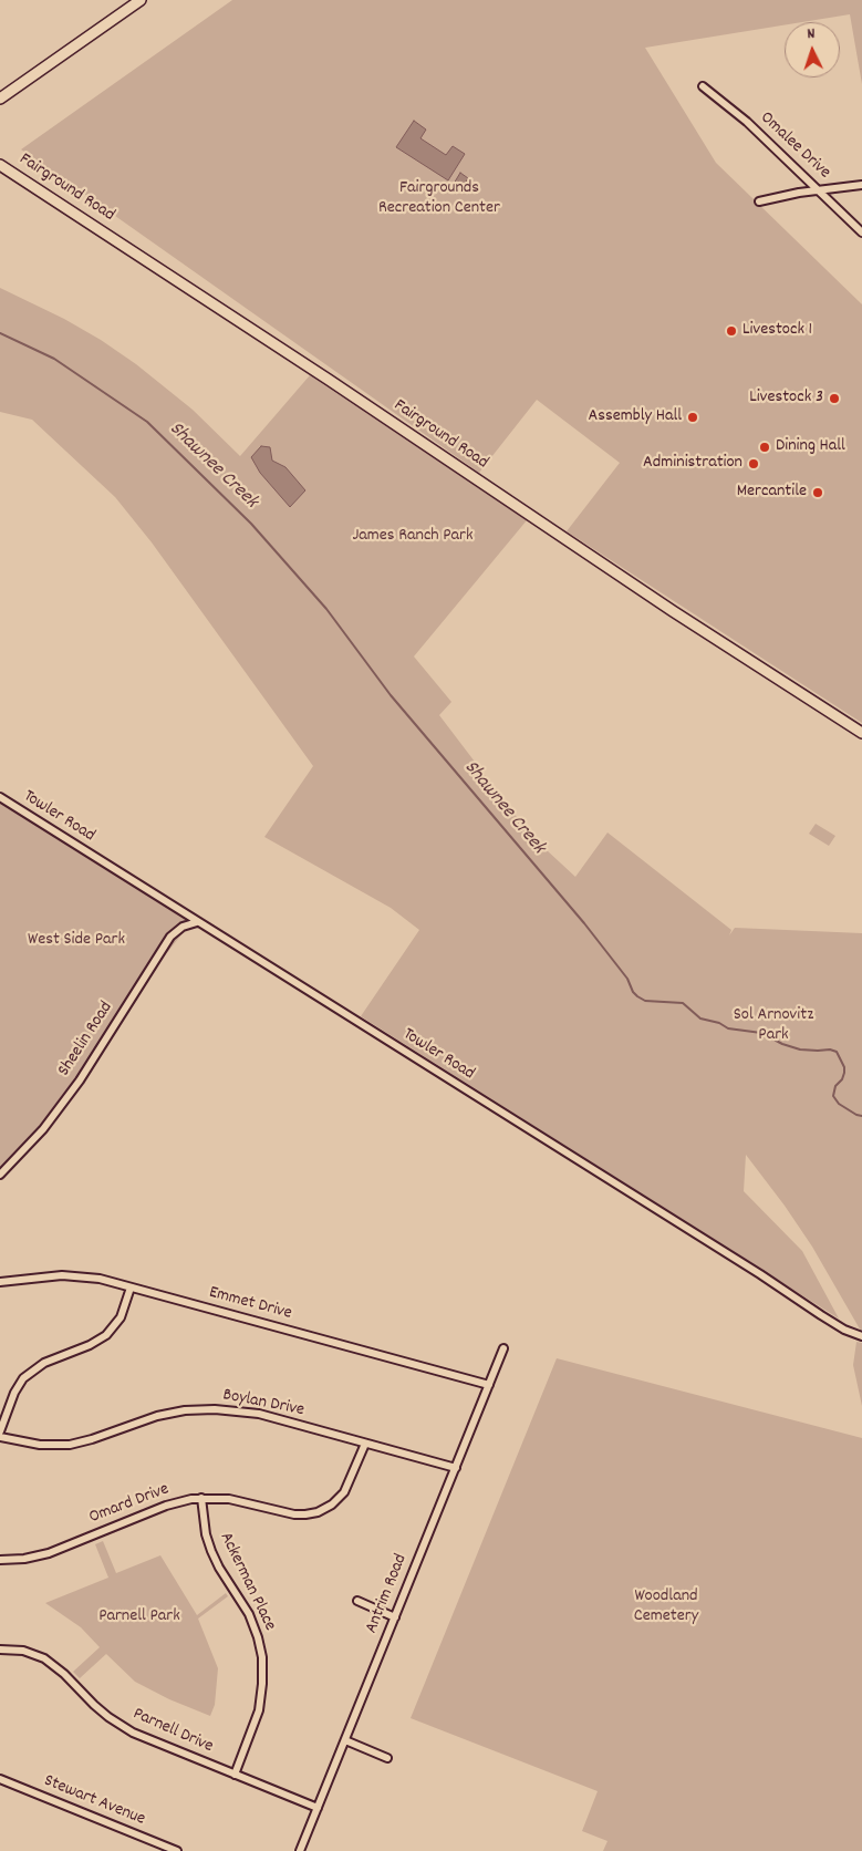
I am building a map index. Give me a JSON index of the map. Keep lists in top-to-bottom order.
{
  "streets": {
    "street": [
      "Omalee Drive",
      "Fairground Road",
      "Towler Road",
      "Sheelin Road",
      "Emmet Drive",
      "Boylan Drive",
      "Omard Drive",
      "Ackerman Place",
      "Antrim Road",
      "Parnell Drive",
      "Stewart Avenue"
    ]
  },
  "crossings": [
    ["Towler Road", "Sheelin Road"],
    ["Emmet Drive", "Antrim Road"],
    ["Boylan Drive", "Omard Drive"],
    ["Boylan Drive", "Antrim Road"],
    ["Omard Drive", "Ackerman Place"],
    ["Ackerman Place", "Parnell Drive"],
    ["Antrim Road", "Parnell Drive"]
  ],
  "water": ["Shawnee Creek"],
  "parks": [
    "Fairgrounds Recreation Center",
    "James Ranch Park",
    "West Side Park",
    "Sol Arnovitz Park",
    "Woodland Cemetery",
    "Parnell Park"
  ],
  "places": [
    "Livestock 1",
    "Livestock 3",
    "Assembly Hall",
    "Dining Hall",
    "Administration",
    "Mercantile"
  ],
  "north": "top"
}
